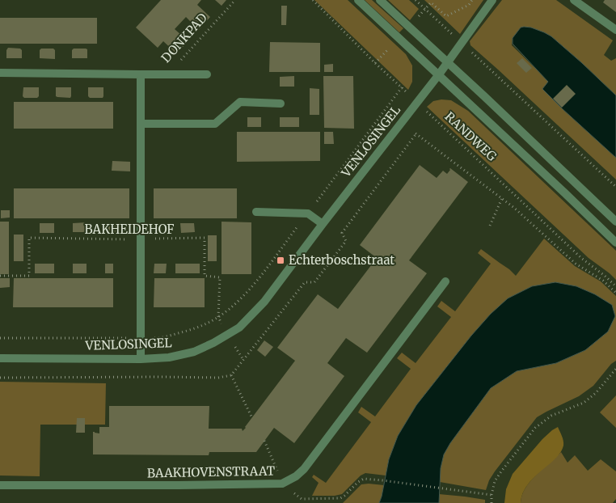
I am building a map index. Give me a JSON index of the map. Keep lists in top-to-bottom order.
{
  "streets": {
    "street": [
      "DONKPAD",
      "RANDWEG",
      "VENLOSINGEL",
      "BAAKHOVENSTRAAT"
    ],
    "path": ["BAKHEIDEHOF"]
  },
  "crossings": [
    ["RANDWEG", "VENLOSINGEL"],
    ["VENLOSINGEL", "BAKHEIDEHOF"]
  ],
  "places": {
    "transit": ["Echterboschstraat"]
  }
}
